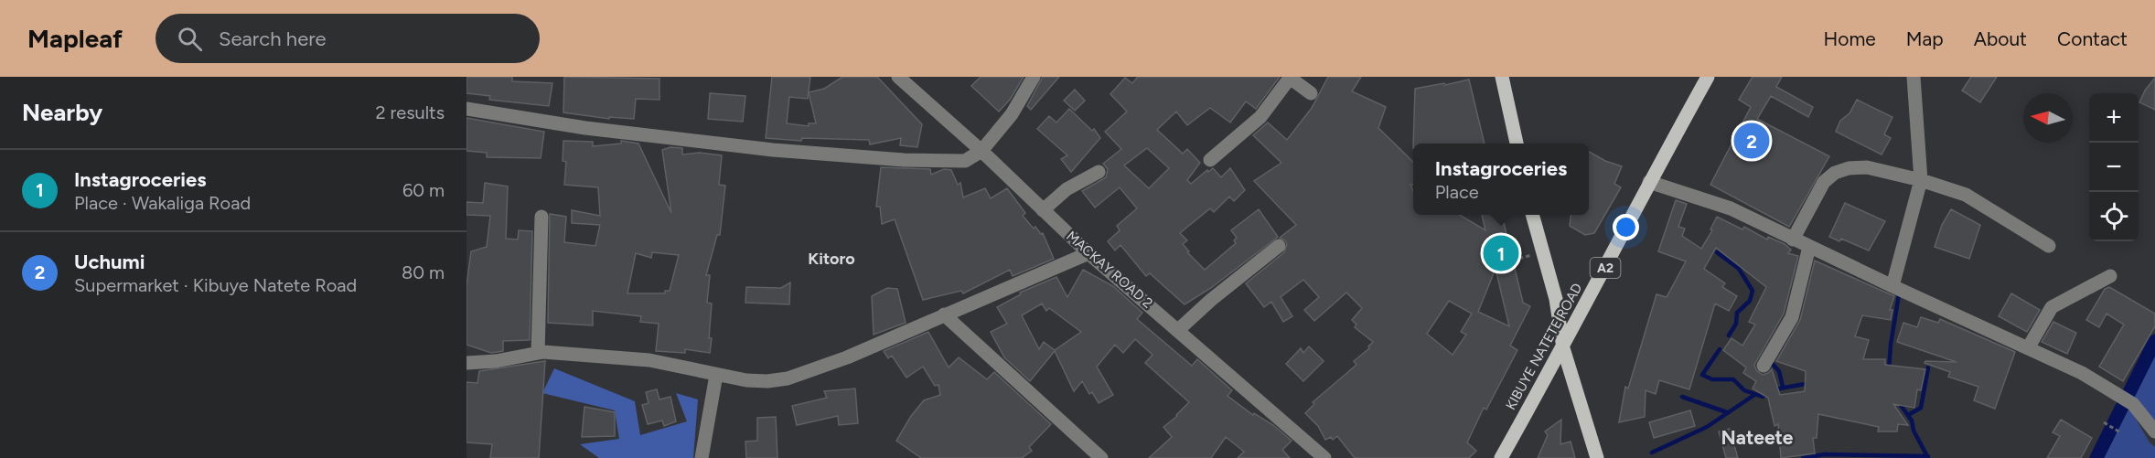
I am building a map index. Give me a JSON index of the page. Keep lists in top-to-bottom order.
{
  "streets": {
    "main road": ["A2", "KIBUYE NATETE ROAD"],
    "street": ["MACKAY ROAD 2"]
  },
  "districts": ["Kitoro", "Nateete"],
  "north": "left",
  "page": {
    "header": "Mapleaf",
    "search": "Search here",
    "nav": [
      "Home",
      "Map",
      "About",
      "Contact"
    ],
    "heading": ["Nearby", "2 results"],
    "map_buttons": ["+", "−"],
    "pins": ["2", "1"],
    "popup": ["Instagroceries", "Place"],
    "list": [
      {
        "mark": "1",
        "name": "Instagroceries",
        "note": "Place · Wakaliga Road",
        "value": "60 m"
      },
      {
        "mark": "2",
        "name": "Uchumi",
        "note": "Supermarket · Kibuye Natete Road",
        "value": "80 m"
      }
    ]
  }
}
